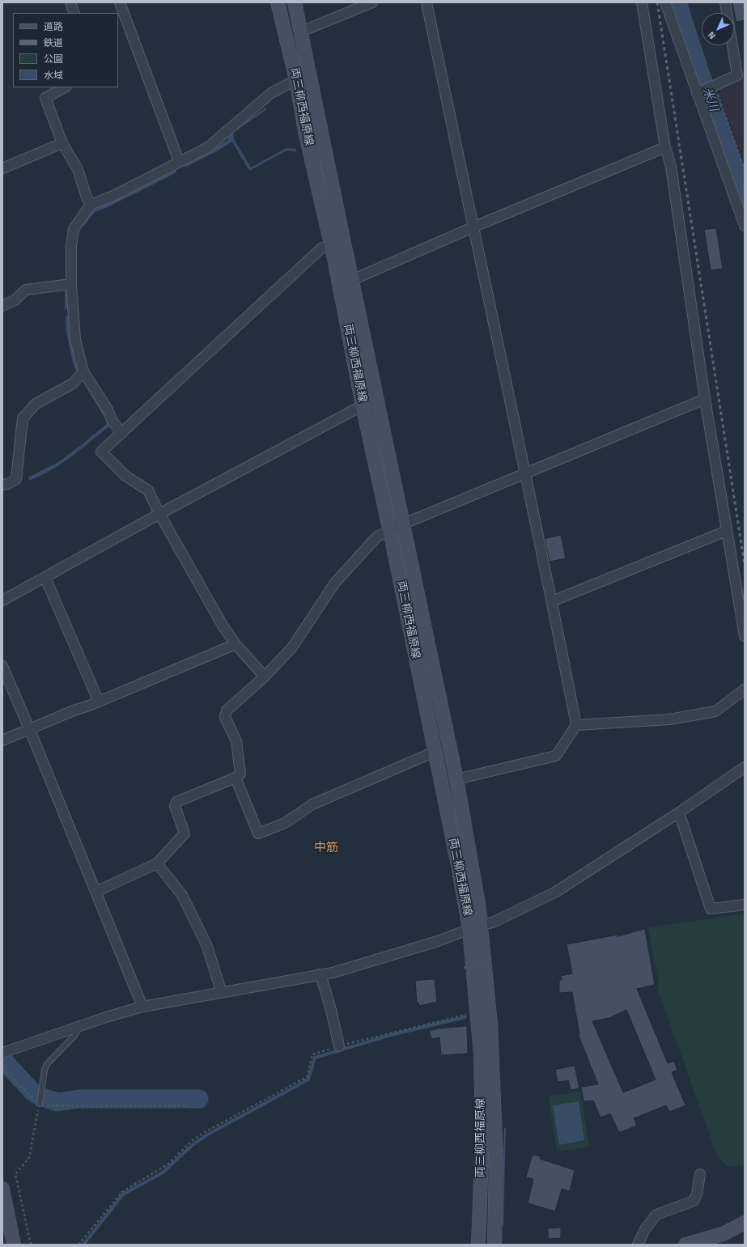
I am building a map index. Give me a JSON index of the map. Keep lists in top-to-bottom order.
{
  "streets": {
    "main road": ["両三柳西福原線"]
  },
  "districts": ["中筋"],
  "water": ["米川"],
  "legend": [
    "道路",
    "鉄道",
    "公園",
    "水域"
  ],
  "north": "bottom left"
}
